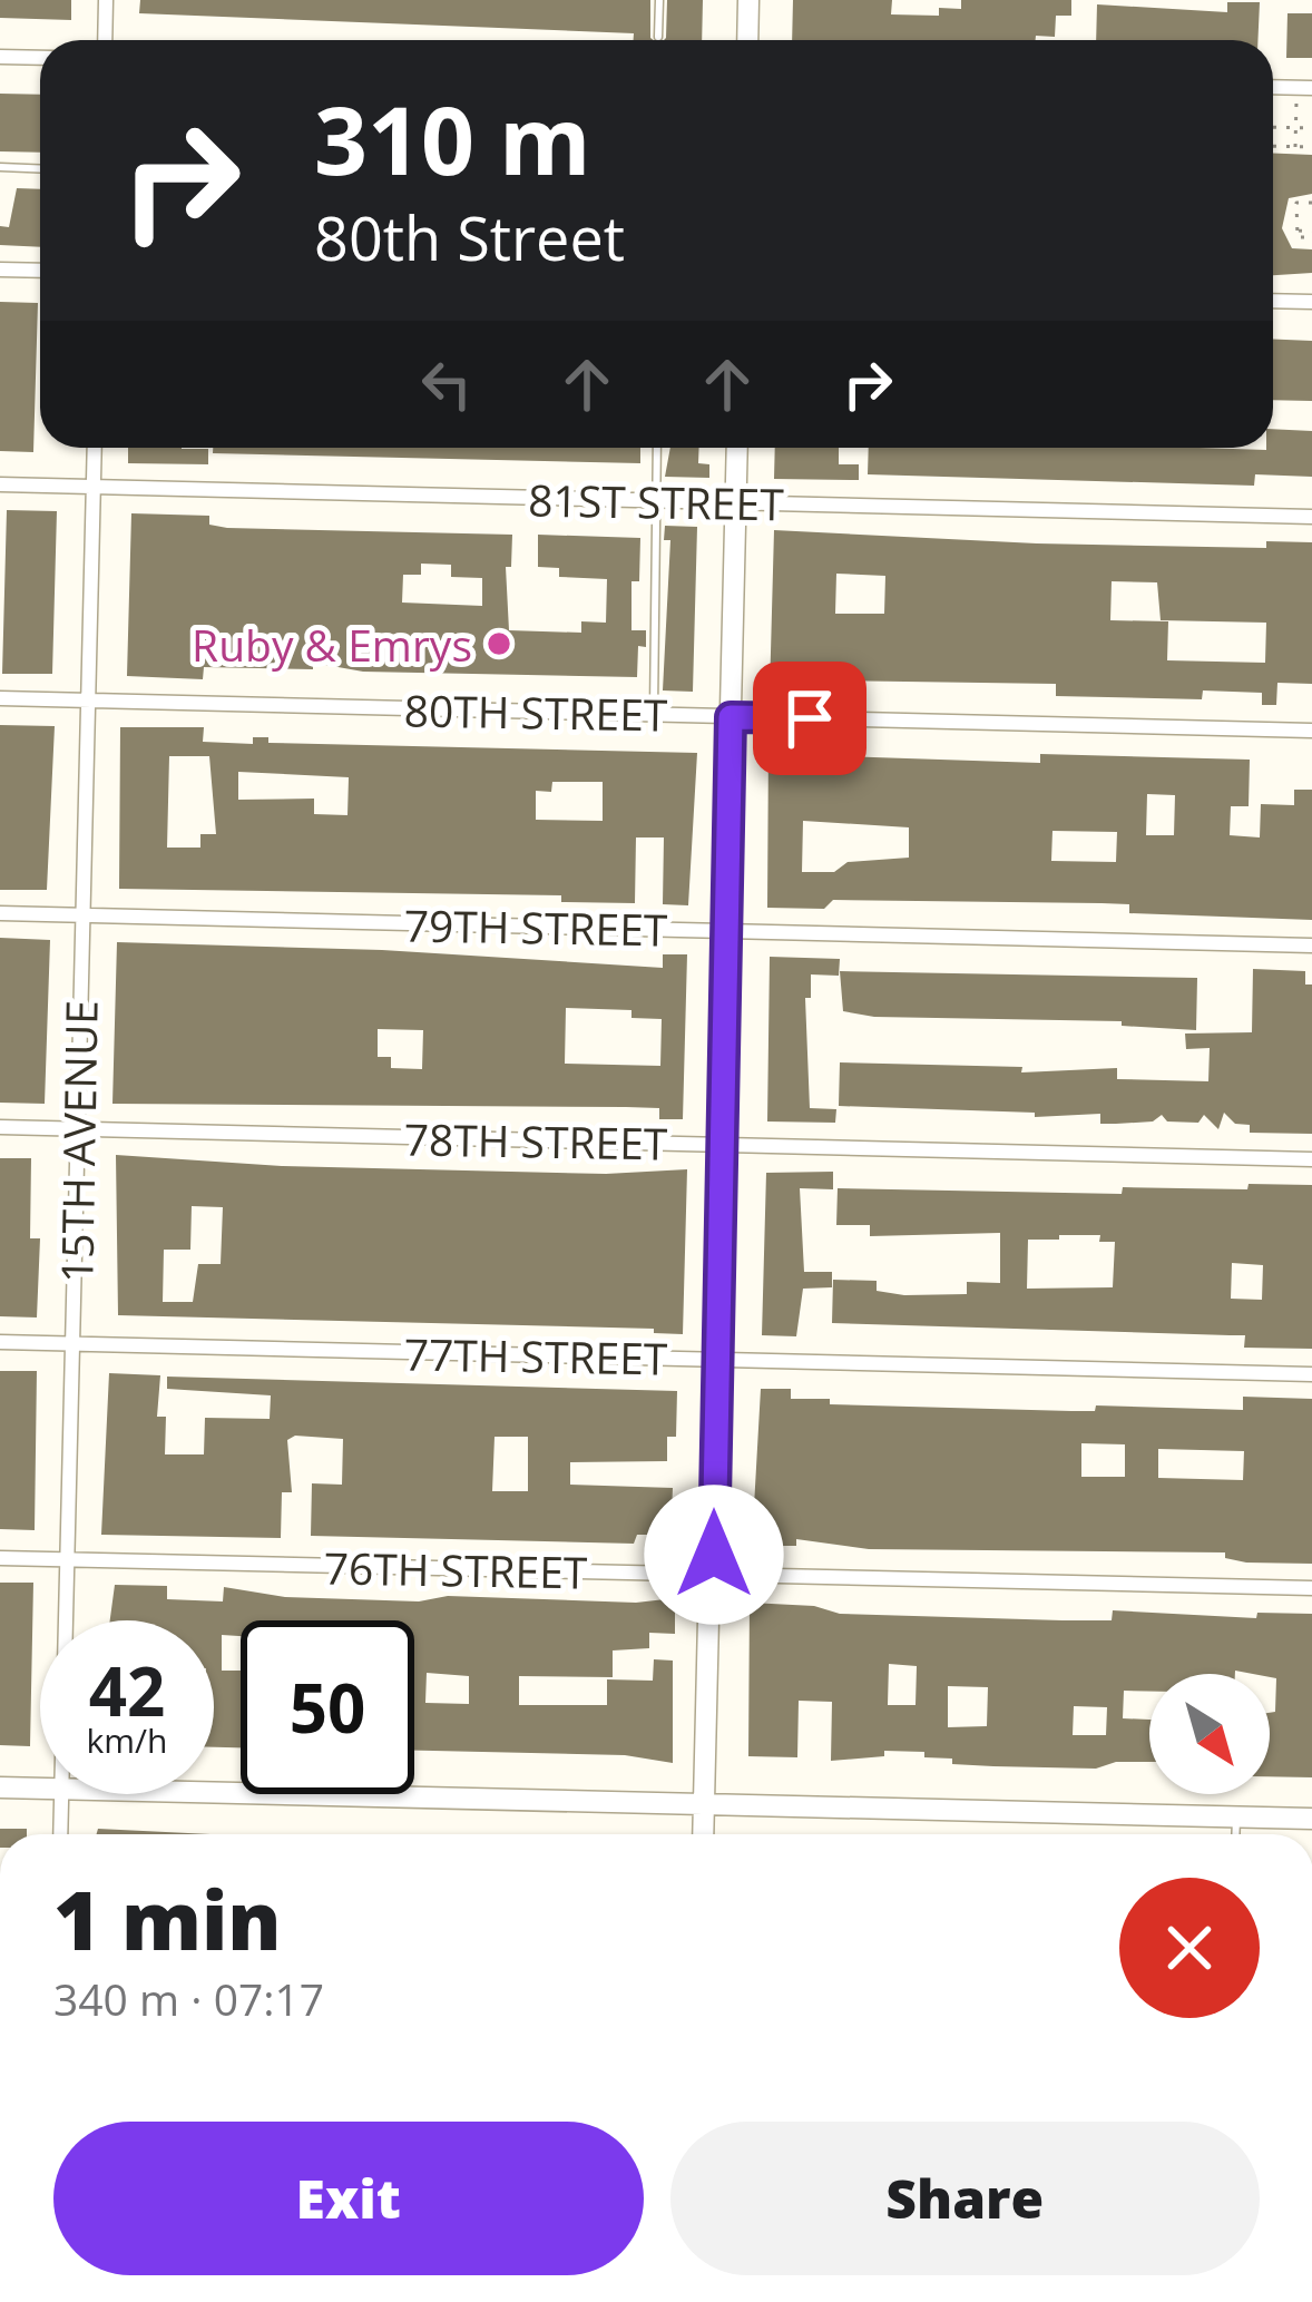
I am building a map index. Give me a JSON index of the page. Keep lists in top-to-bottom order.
{
  "streets": {
    "street": [
      "81ST STREET",
      "80TH STREET",
      "79TH STREET",
      "78TH STREET",
      "15TH AVENUE",
      "77TH STREET",
      "76TH STREET"
    ]
  },
  "crossings": [
    ["81ST STREET", "15TH AVENUE"],
    ["80TH STREET", "15TH AVENUE"],
    ["79TH STREET", "15TH AVENUE"],
    ["78TH STREET", "15TH AVENUE"],
    ["15TH AVENUE", "77TH STREET"],
    ["15TH AVENUE", "76TH STREET"]
  ],
  "places": ["Ruby & Emrys"],
  "north": "bottom right",
  "page": {
    "turn": ["310 m", "80th Street"],
    "speed": "42 km/h",
    "limit": "50",
    "heading": ["1 min", "340 m · 07:17"],
    "buttons": ["Exit", "Share"]
  }
}
